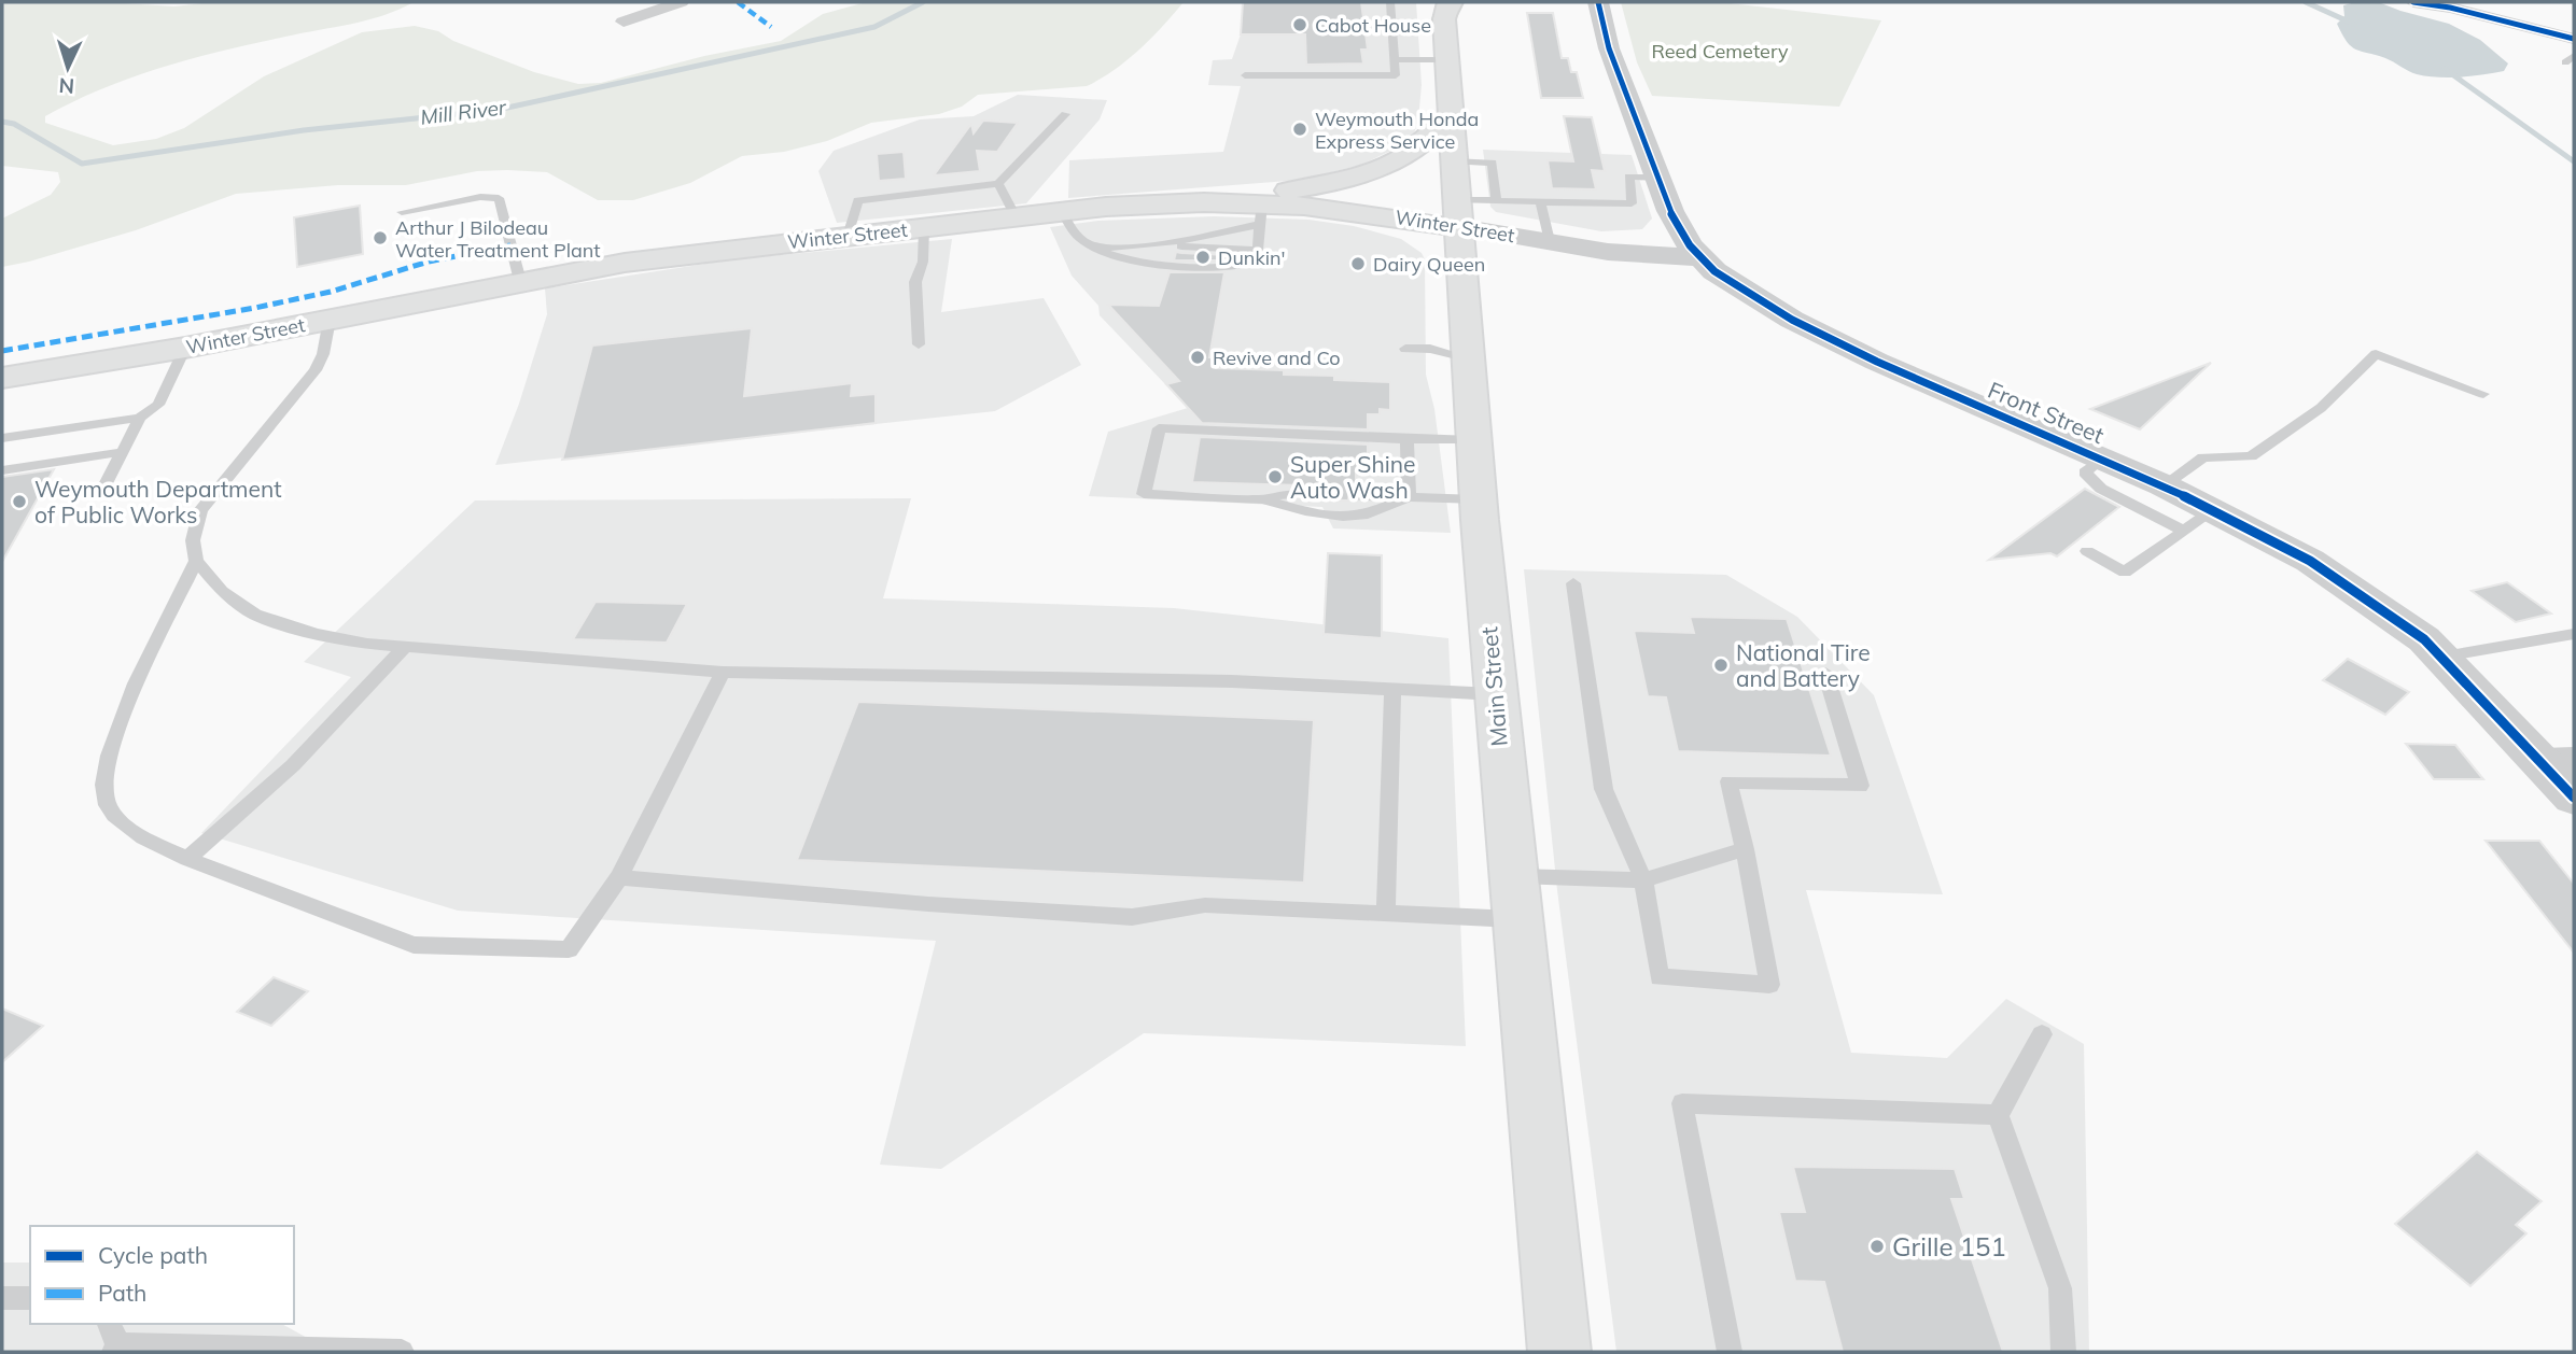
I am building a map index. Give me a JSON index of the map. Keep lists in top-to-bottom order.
{
  "streets": {
    "main road": ["Winter Street", "Main Street"],
    "street": ["Front Street"]
  },
  "crossings": [
    ["Winter Street", "Front Street"],
    ["Winter Street", "Main Street"]
  ],
  "water": ["Mill River"],
  "parks": ["Reed Cemetery"],
  "places": [
    "Cabot House",
    "Weymouth Honda Express Service",
    "Arthur J Bilodeau Water Treatment Plant",
    "Dunkin'",
    "Dairy Queen",
    "Revive and Co",
    "Super Shine Auto Wash",
    "Weymouth Department of Public Works",
    "National Tire and Battery",
    "Grille 151"
  ],
  "legend": ["Cycle path", "Path"],
  "north": "bottom"
}
